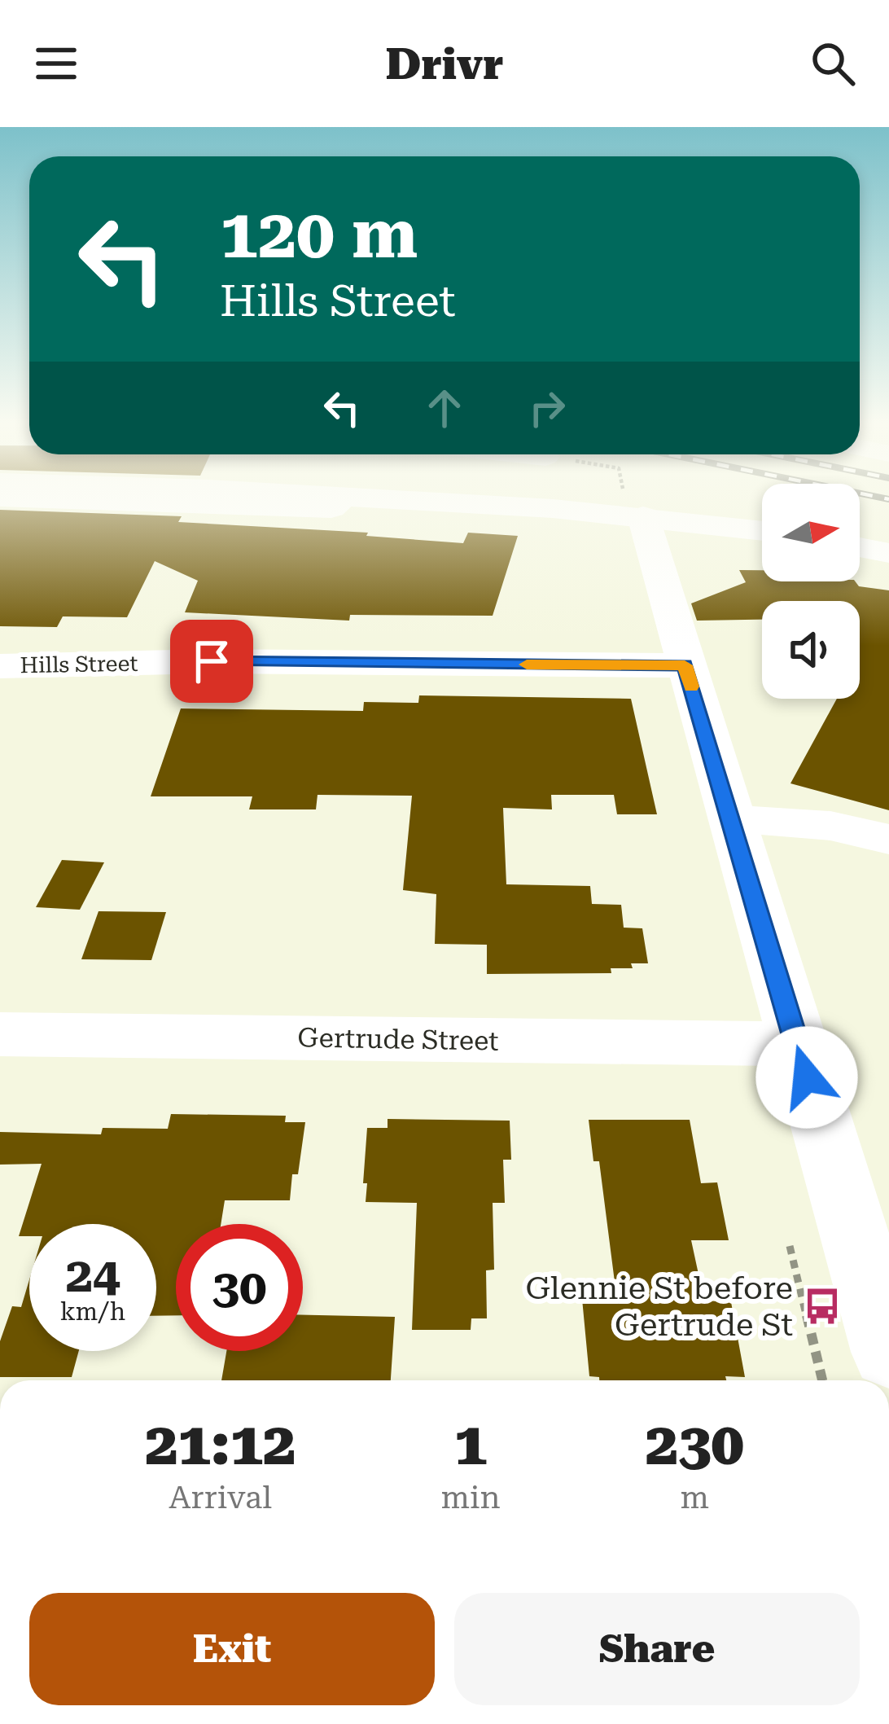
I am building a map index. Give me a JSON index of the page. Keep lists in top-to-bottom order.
{
  "streets": {
    "street": ["Hills Street", "Gertrude Street"]
  },
  "places": {
    "bus stop": ["Glennie St before Gertrude St"]
  },
  "north": "right",
  "page": {
    "header": "Drivr",
    "turn": ["120 m", "Hills Street"],
    "speed": "24 km/h",
    "limit": "30",
    "eta": [
      "21:12",
      "Arrival",
      "1",
      "min",
      "230",
      "m"
    ],
    "buttons": ["Exit", "Share"]
  }
}
